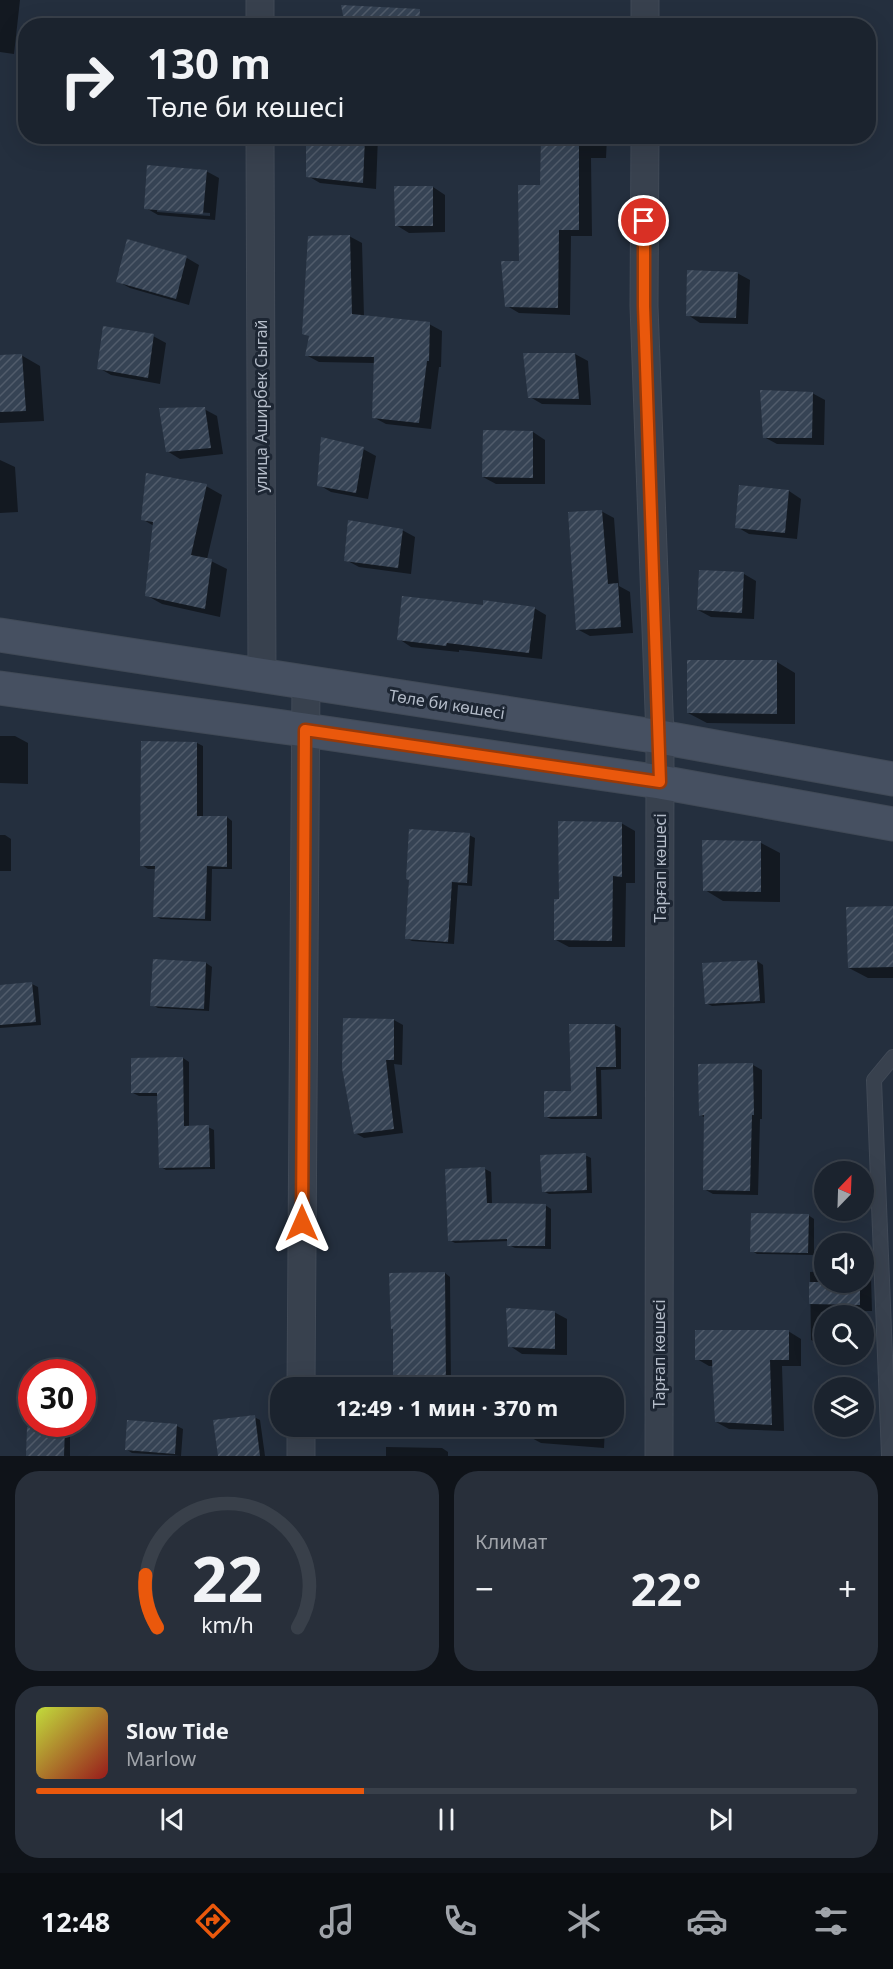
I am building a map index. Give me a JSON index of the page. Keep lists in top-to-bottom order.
{
  "streets": {
    "main road": ["Төле би көшесі"],
    "street": ["улица Аширбек Сыгай", "Тарғап көшесі"]
  },
  "crossings": [
    ["улица Аширбек Сыгай", "Төле би көшесі"],
    ["Төле би көшесі", "Тарғап көшесі"]
  ],
  "north": "top right",
  "page": {
    "turn": ["130 m", "Төле би көшесі"],
    "limit": "30",
    "trip": "12:49 · 1 мин · 370 m",
    "tile": "Климат",
    "heat": ["−", "22°", "+"],
    "song": ["Slow Tide", "Marlow"],
    "tabs": "12:48",
    "gauge": ["22", "km/h"]
  }
}
